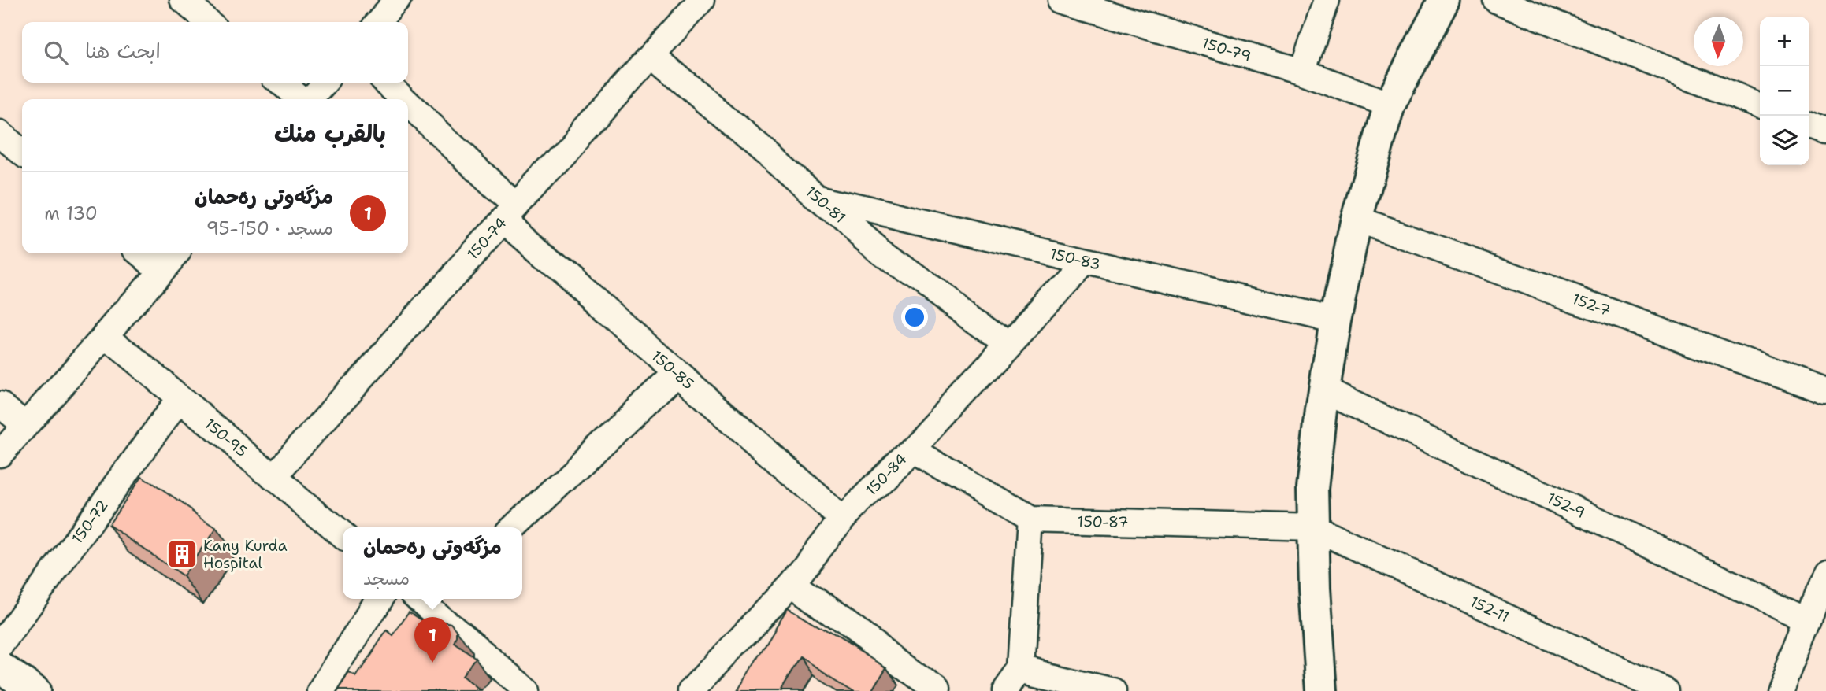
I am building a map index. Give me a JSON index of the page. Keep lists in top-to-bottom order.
{
  "streets": {
    "street": [
      "150-79",
      "150-81",
      "150-74",
      "150-83",
      "152-7",
      "150-85",
      "150-95",
      "150-84",
      "152-9",
      "150-72",
      "150-87",
      "152-11"
    ]
  },
  "crossings": [
    ["150-81", "150-74"],
    ["150-81", "150-83"],
    ["150-81", "150-84"],
    ["150-74", "150-85"],
    ["150-74", "150-95"],
    ["150-83", "150-84"],
    ["150-85", "150-84"],
    ["150-95", "150-72"],
    ["150-84", "150-87"],
    ["150-87", "152-11"]
  ],
  "places": {
    "building": ["Kany Kurda Hospital"]
  },
  "north": "bottom",
  "page": {
    "map_buttons": ["+", "−"],
    "search": "ابحث هنا",
    "heading": "بالقرب منك",
    "list": [
      {
        "mark": "1",
        "name": "مزگەوتی رەحمان",
        "note": "مسجد · 150-95",
        "value": "130 m"
      }
    ],
    "popup": ["مزگەوتی رەحمان", "مسجد"],
    "pins": "1"
  }
}
